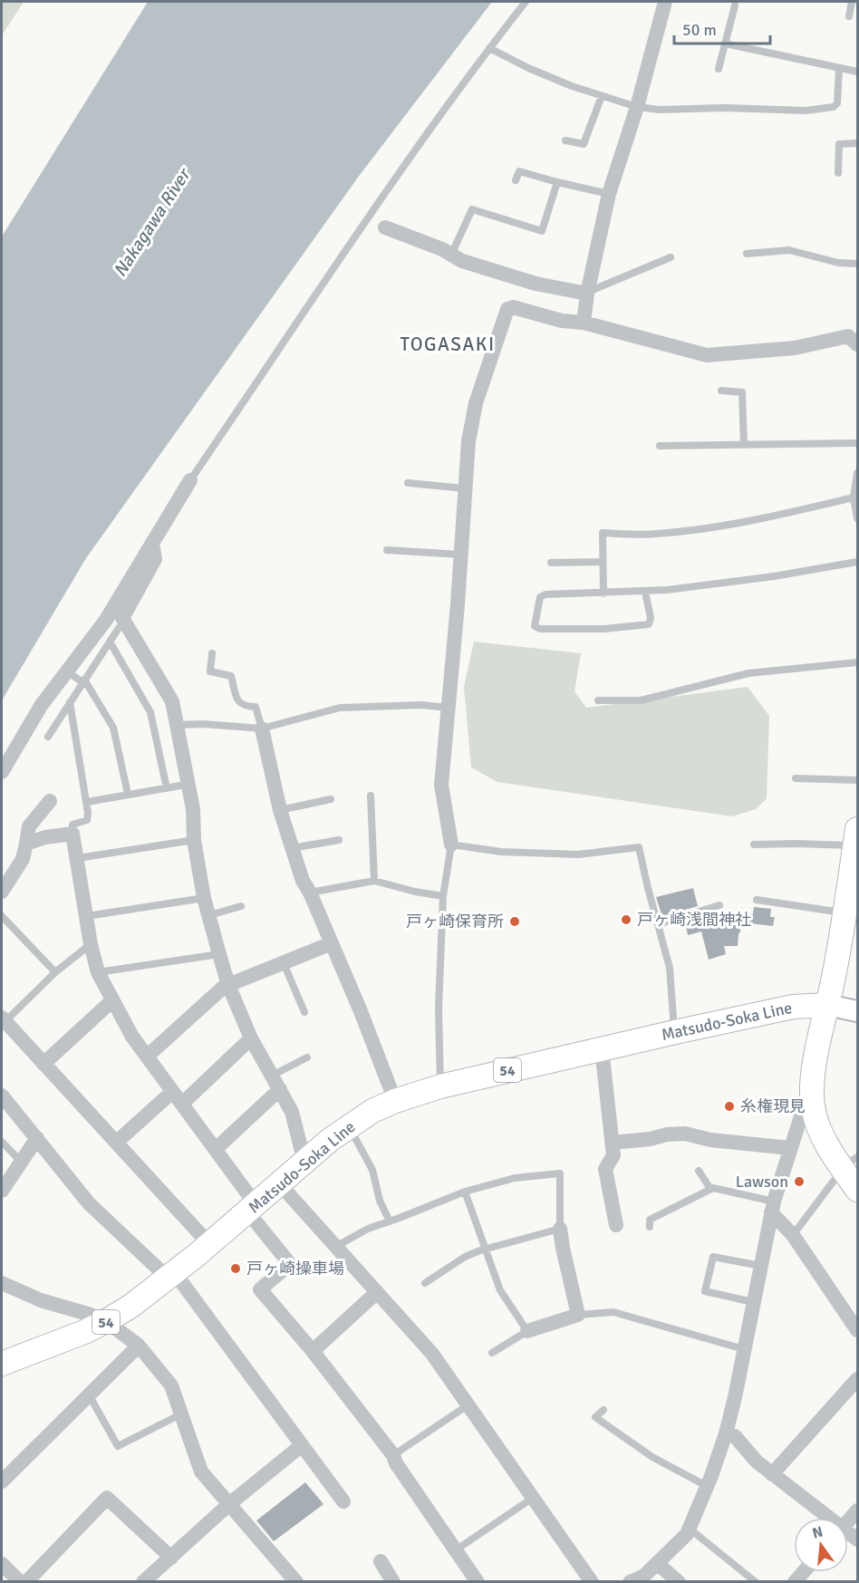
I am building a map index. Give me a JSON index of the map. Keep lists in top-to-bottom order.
{
  "streets": {
    "main road": ["Matsudo-Soka Line", "54"]
  },
  "districts": ["TOGASAKI"],
  "water": ["Nakagawa River"],
  "places": [
    "戸ヶ崎浅間神社",
    "戸ヶ崎保育所",
    "糸権現見",
    "Lawson",
    "戸ヶ崎操車場"
  ],
  "scale_bar": "50 m",
  "north": "top"
}
